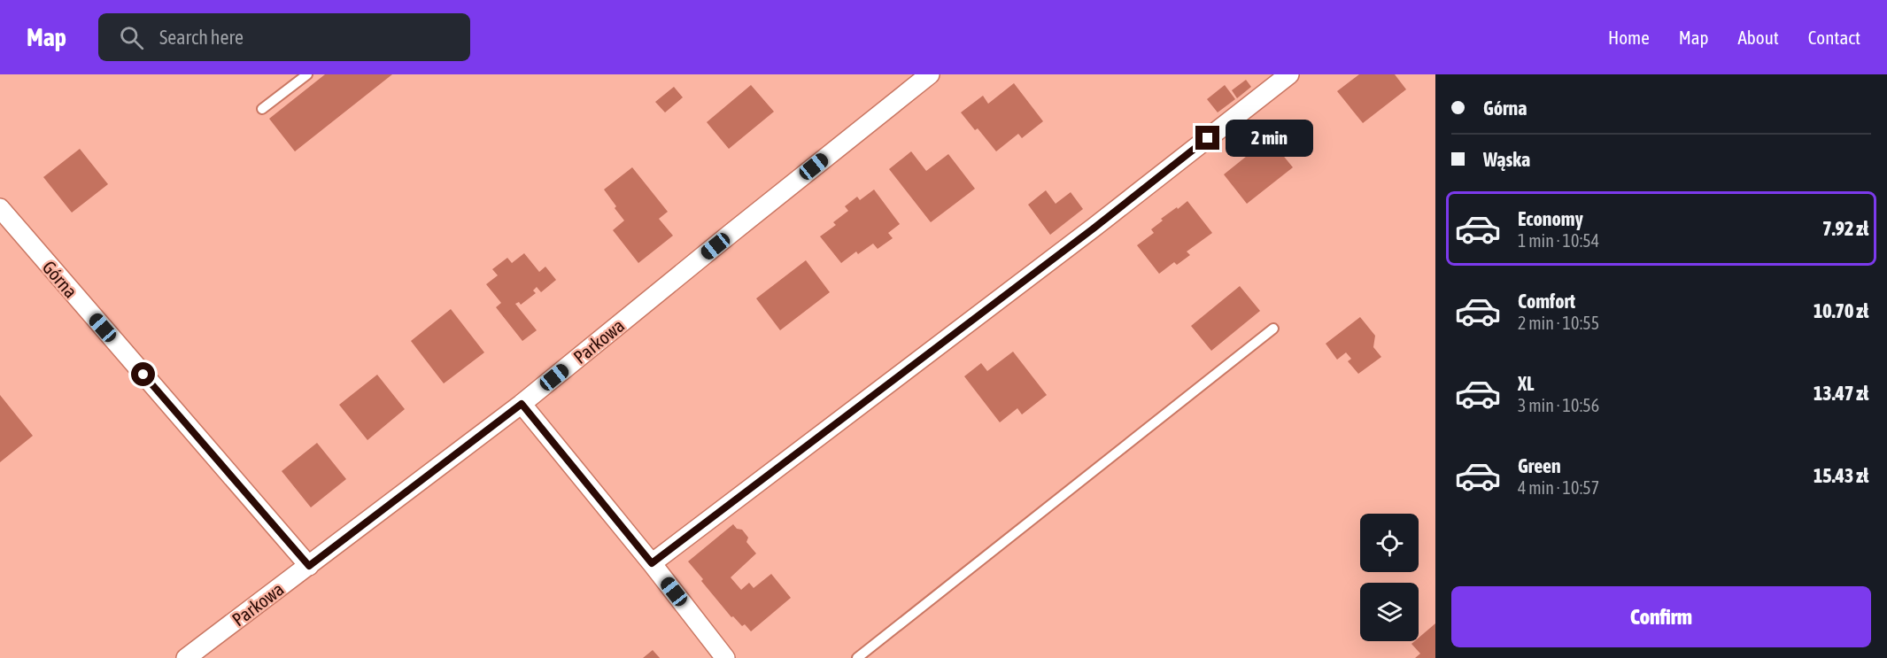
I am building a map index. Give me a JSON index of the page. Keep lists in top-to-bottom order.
{
  "streets": {
    "street": ["Górna", "Parkowa"]
  },
  "crossings": [
    ["Górna", "Parkowa"]
  ],
  "page": {
    "header": "Map",
    "search": "Search here",
    "nav": [
      "Home",
      "Map",
      "About",
      "Contact"
    ],
    "banner": ["Górna", "Wąska"],
    "bubble": "2 min",
    "list": [
      {
        "name": "Economy",
        "note": "1 min · 10:54",
        "value": "7.92 zł"
      },
      {
        "name": "Comfort",
        "note": "2 min · 10:55",
        "value": "10.70 zł"
      },
      {
        "name": "XL",
        "note": "3 min · 10:56",
        "value": "13.47 zł"
      },
      {
        "name": "Green",
        "note": "4 min · 10:57",
        "value": "15.43 zł"
      }
    ],
    "buttons": "Confirm"
  }
}
